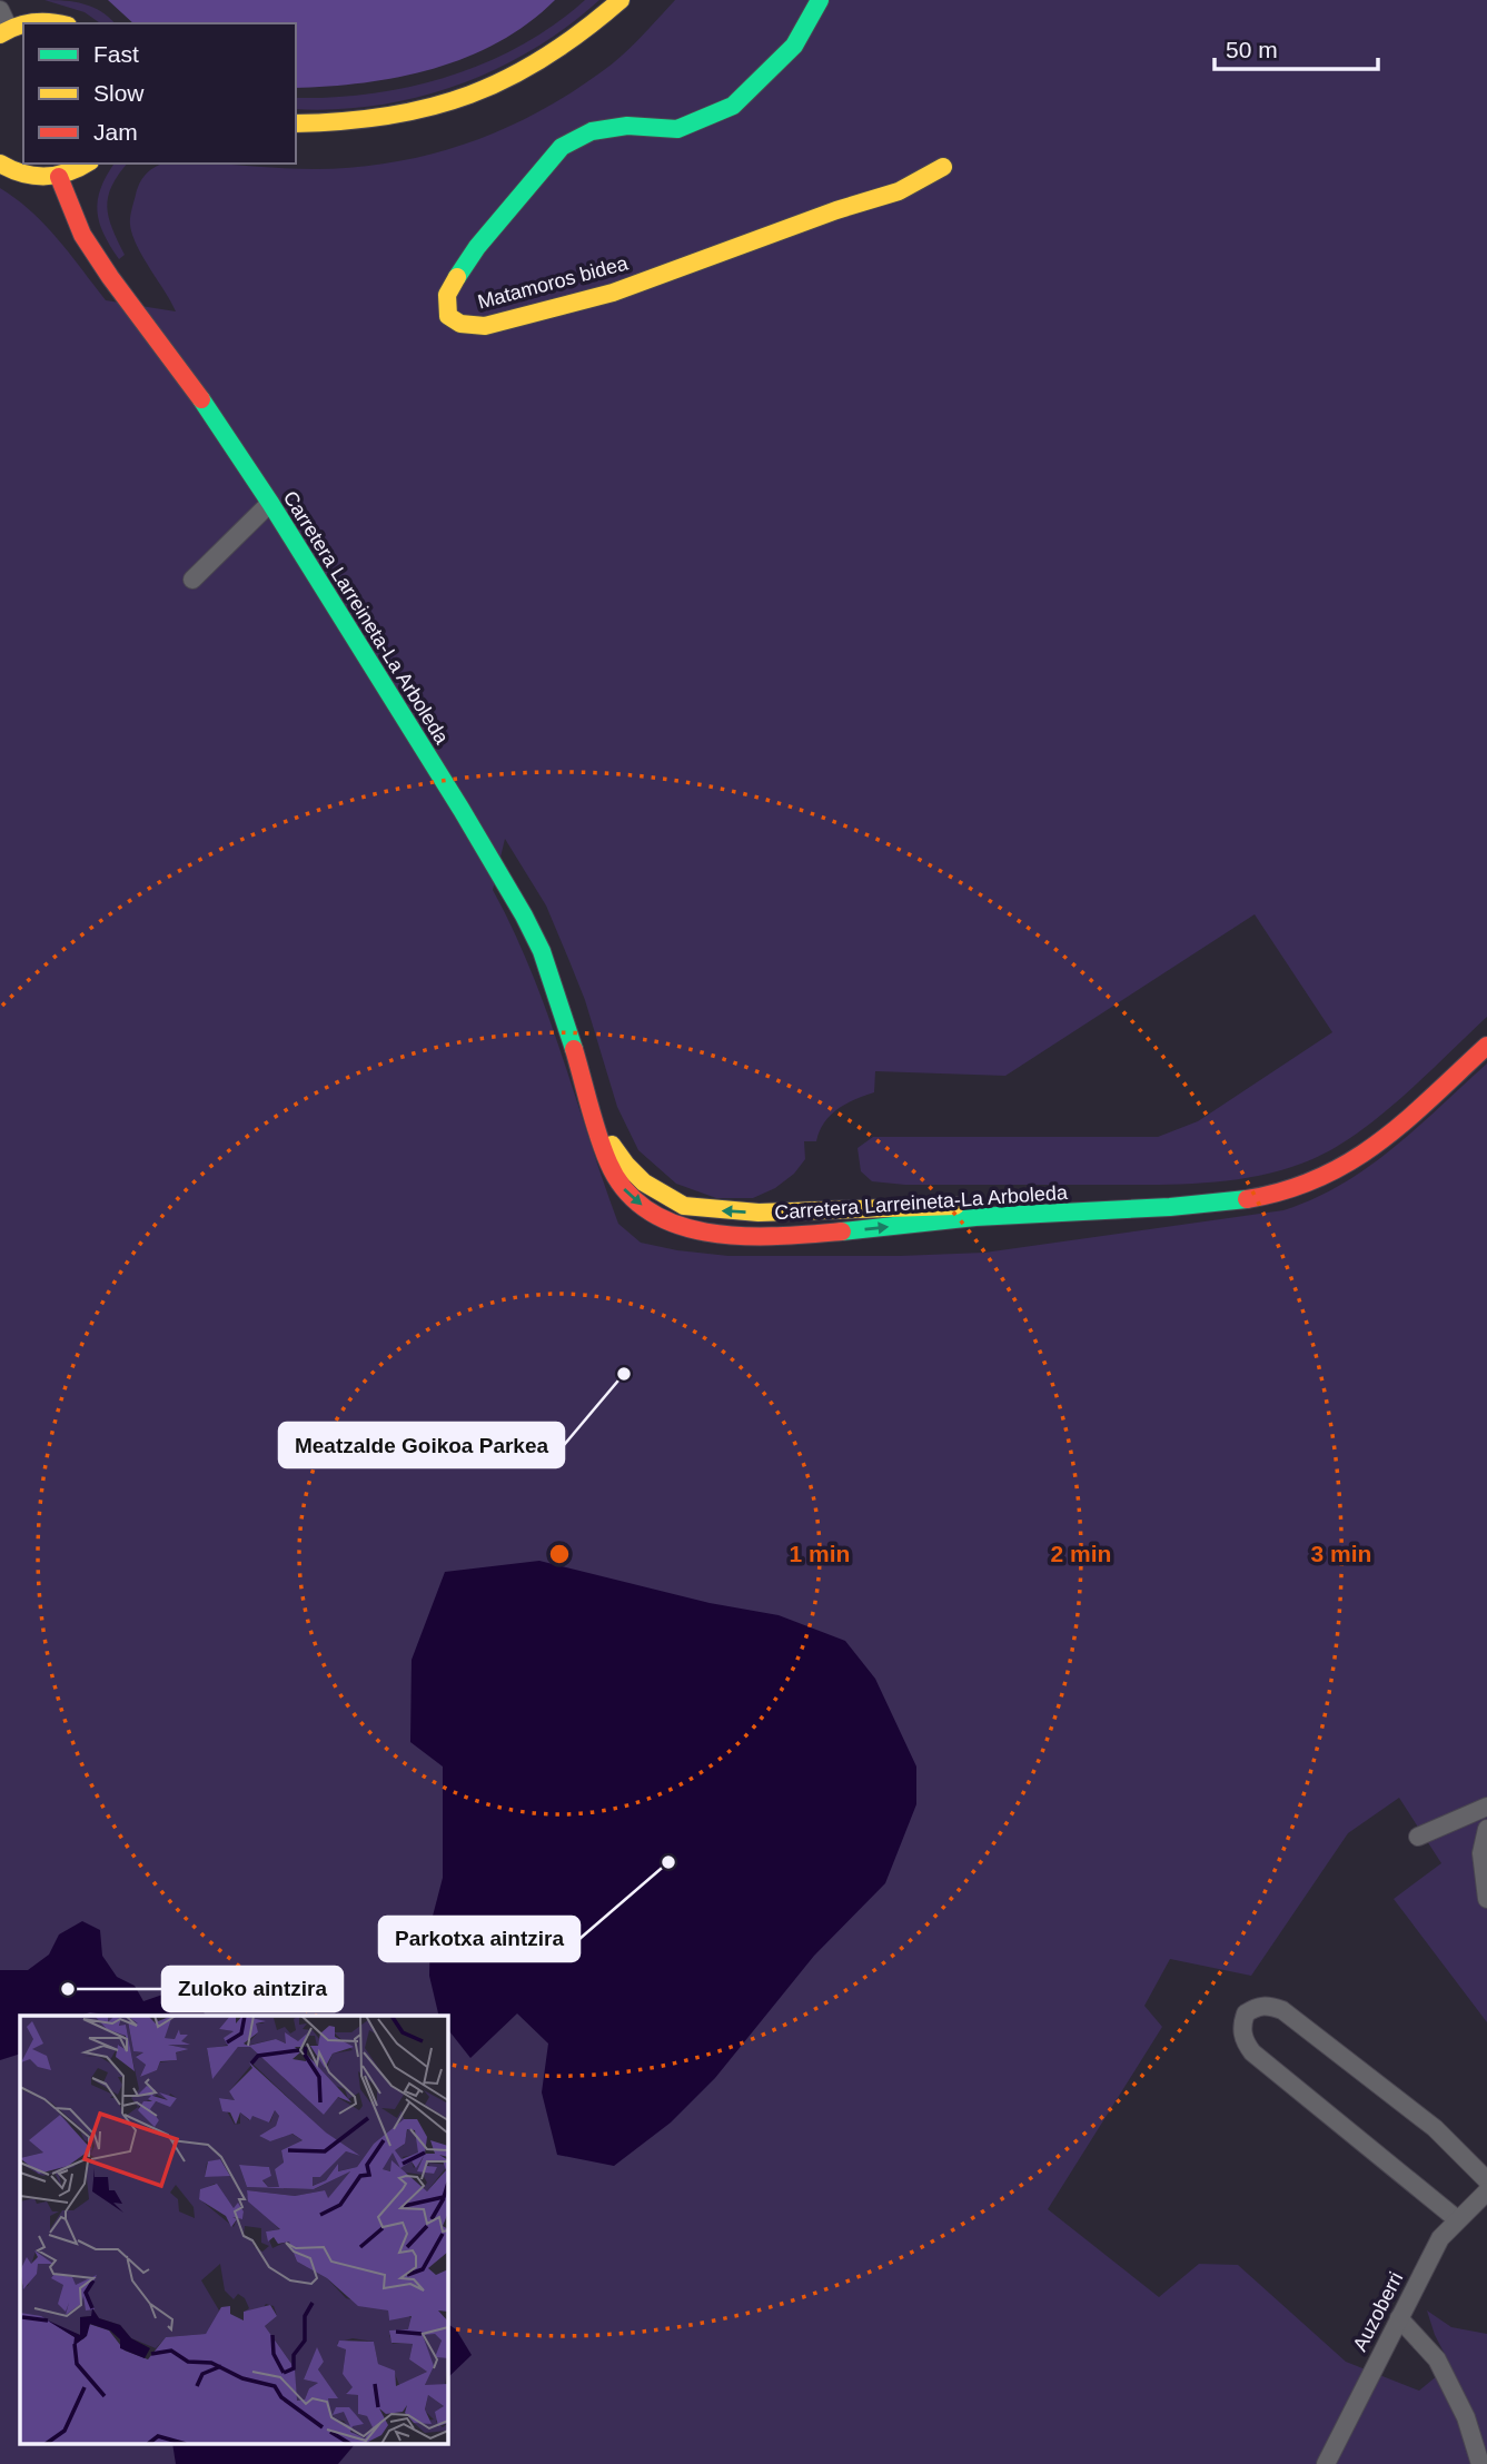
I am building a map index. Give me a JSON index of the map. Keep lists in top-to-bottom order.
{
  "streets": {
    "street": ["Matamoros bidea", "Carretera Larreineta-La Arboleda", "Auzoberri"]
  },
  "places": ["Meatzalde Goikoa Parkea", "Parkotxa aintzira", "Zuloko aintzira"],
  "legend": ["Fast", "Slow", "Jam"],
  "scale_bar": "50 m",
  "rings": ["1 min", "2 min", "3 min"]
}
